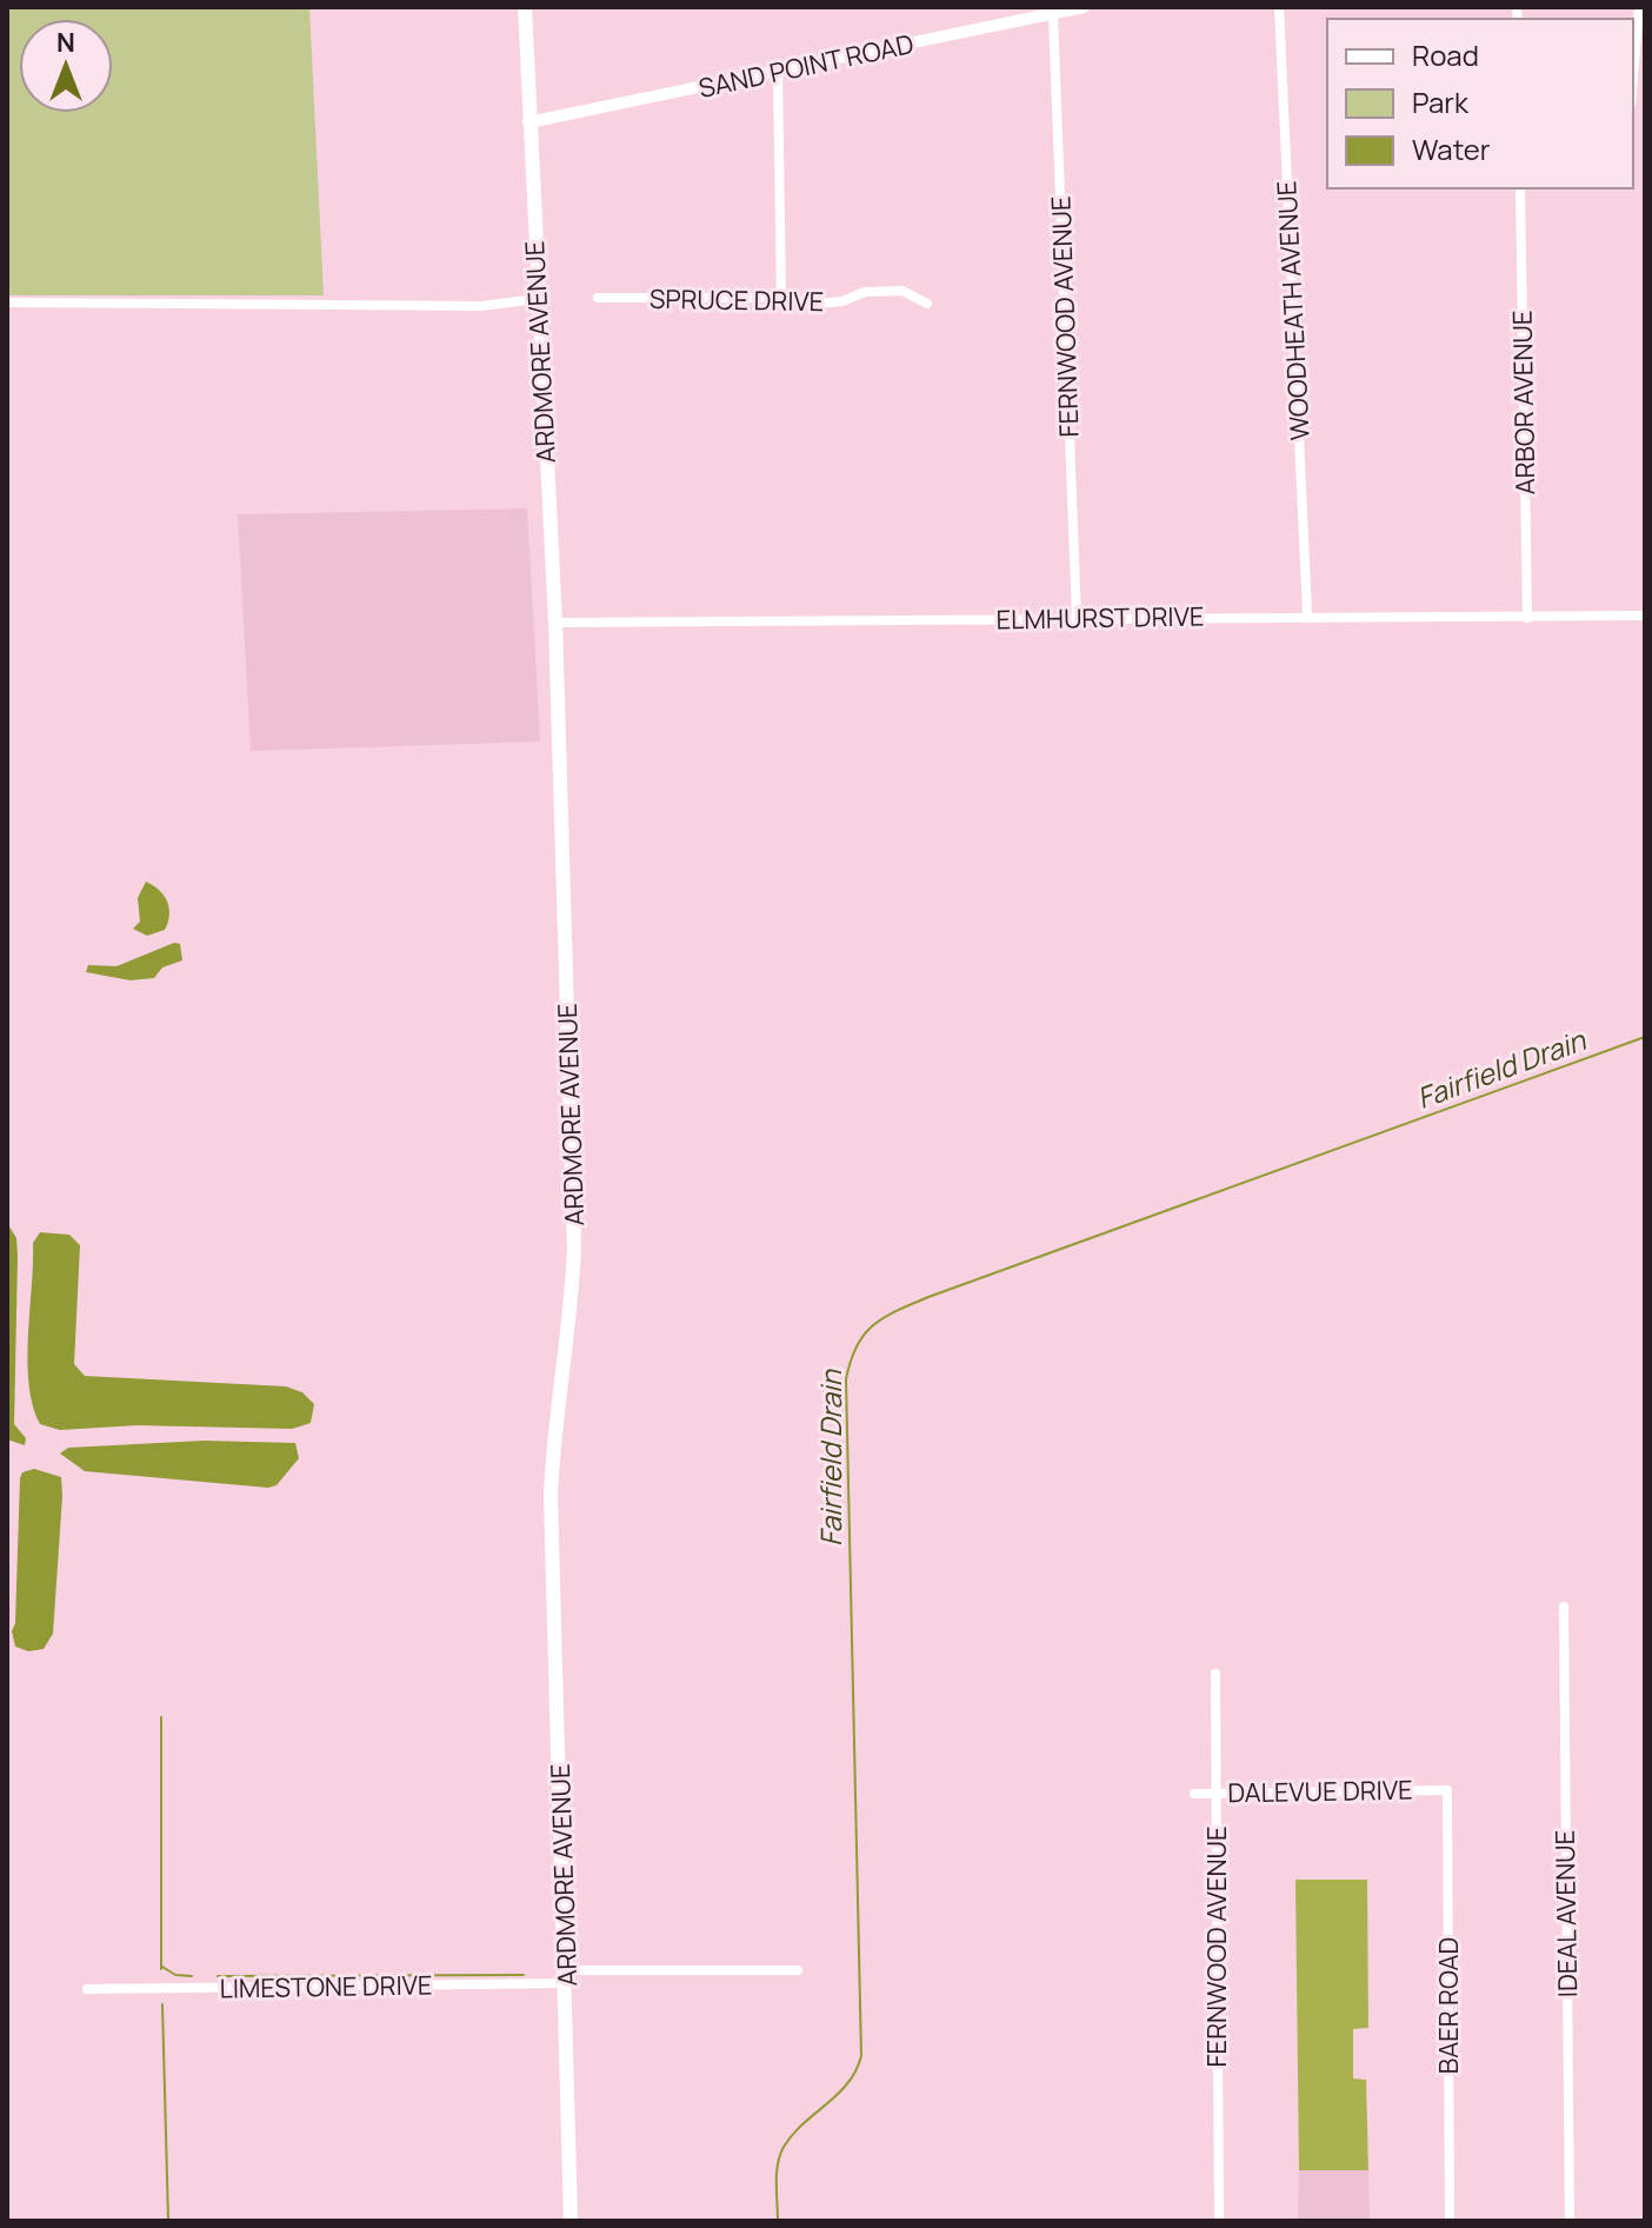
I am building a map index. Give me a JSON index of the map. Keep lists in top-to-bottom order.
{
  "streets": {
    "main road": ["ARDMORE AVENUE"],
    "street": [
      "SAND POINT ROAD",
      "SPRUCE DRIVE",
      "WOODHEATH AVENUE",
      "FERNWOOD AVENUE",
      "ARBOR AVENUE",
      "ELMHURST DRIVE",
      "DALEVUE DRIVE",
      "IDEAL AVENUE",
      "LIMESTONE DRIVE",
      "BAER ROAD"
    ]
  },
  "crossings": [
    ["SAND POINT ROAD", "FERNWOOD AVENUE"],
    ["SAND POINT ROAD", "ARDMORE AVENUE"],
    ["WOODHEATH AVENUE", "ELMHURST DRIVE"],
    ["FERNWOOD AVENUE", "ELMHURST DRIVE"],
    ["FERNWOOD AVENUE", "DALEVUE DRIVE"],
    ["ARDMORE AVENUE", "ELMHURST DRIVE"],
    ["ARDMORE AVENUE", "LIMESTONE DRIVE"],
    ["ARBOR AVENUE", "ELMHURST DRIVE"],
    ["DALEVUE DRIVE", "BAER ROAD"]
  ],
  "water": ["Fairfield Drain"],
  "legend": ["Road", "Park", "Water"],
  "north": "top"
}
